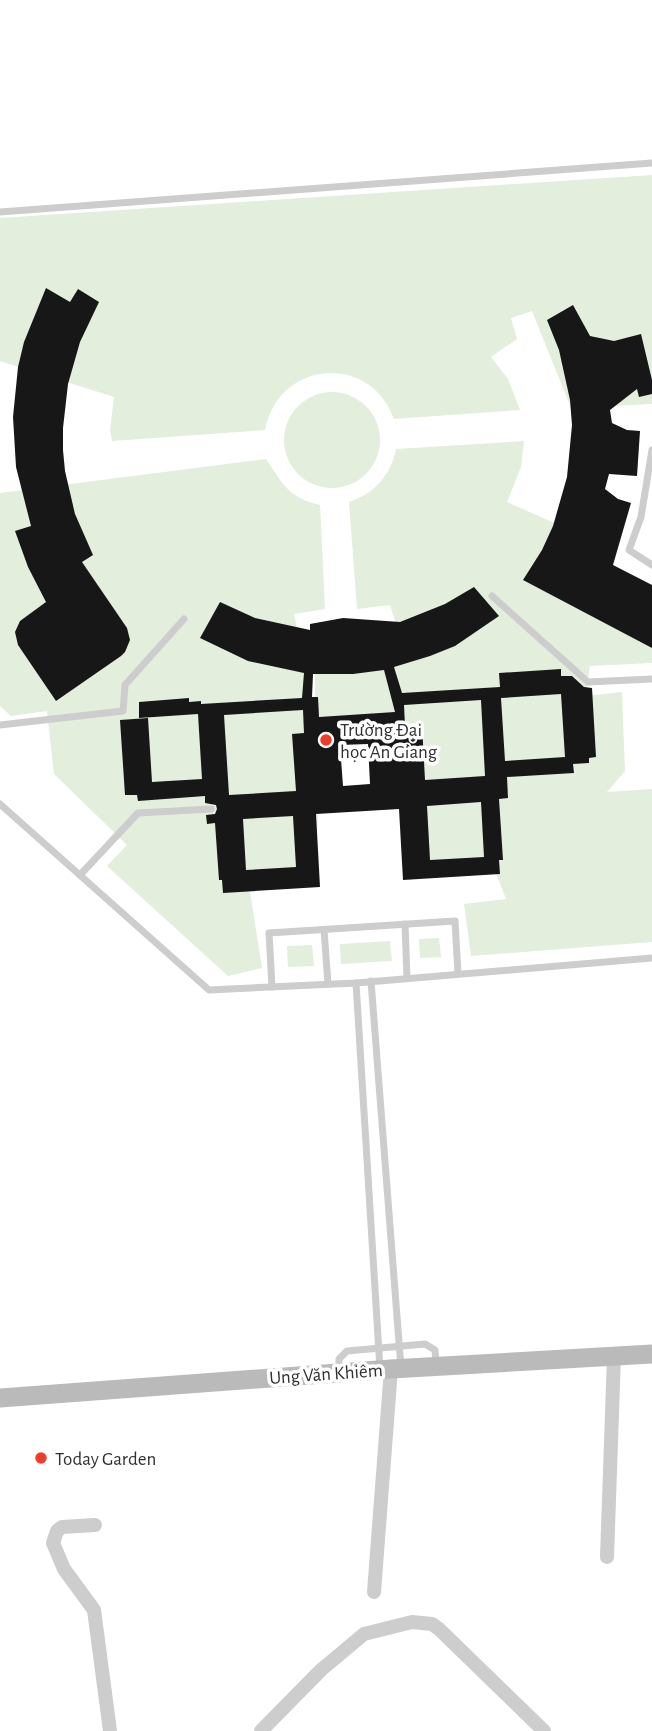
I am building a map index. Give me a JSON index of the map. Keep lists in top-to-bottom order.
{
  "streets": {
    "street": ["Ung Văn Khiêm"]
  },
  "places": ["Trường Đại học An Giang", "Today Garden"]
}
